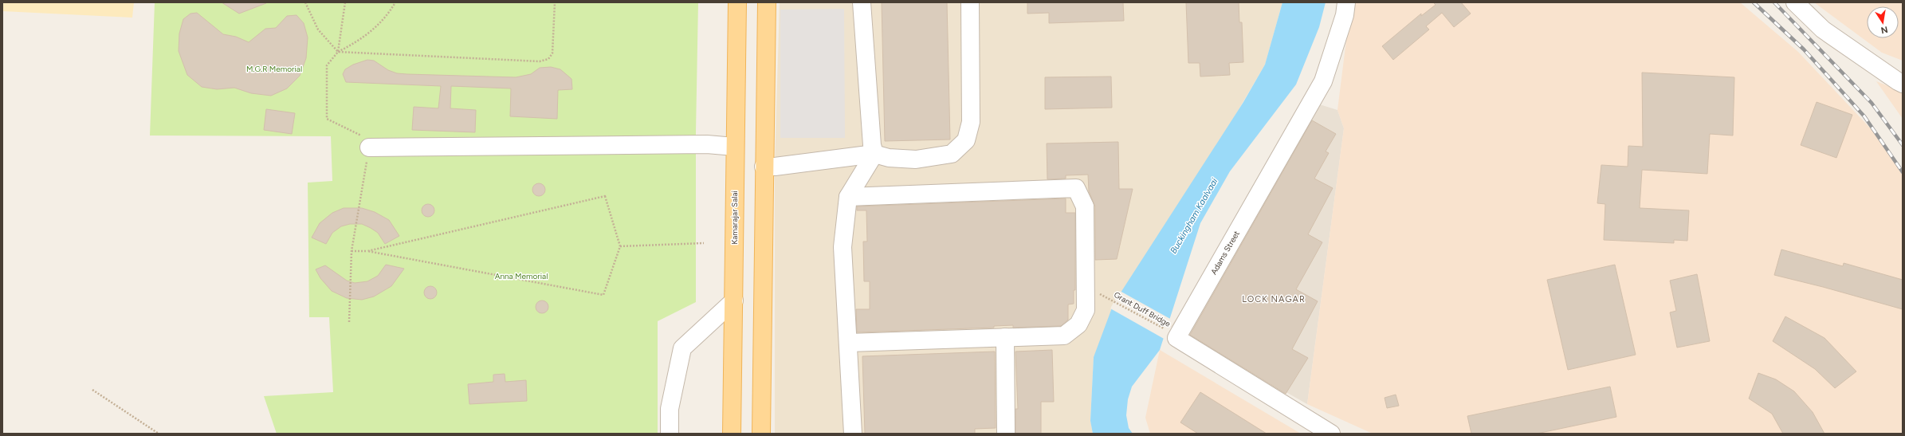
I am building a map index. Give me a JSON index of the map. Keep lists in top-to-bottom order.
{
  "streets": {
    "main road": ["Kamarajar Salai"],
    "street": ["Adams Street"],
    "path": ["Grant Duff Bridge"]
  },
  "districts": ["LOCK NAGAR"],
  "water": ["Buckingham Kaalvaai"],
  "parks": ["M.G.R Memorial", "Anna Memorial"],
  "north": "bottom"
}
